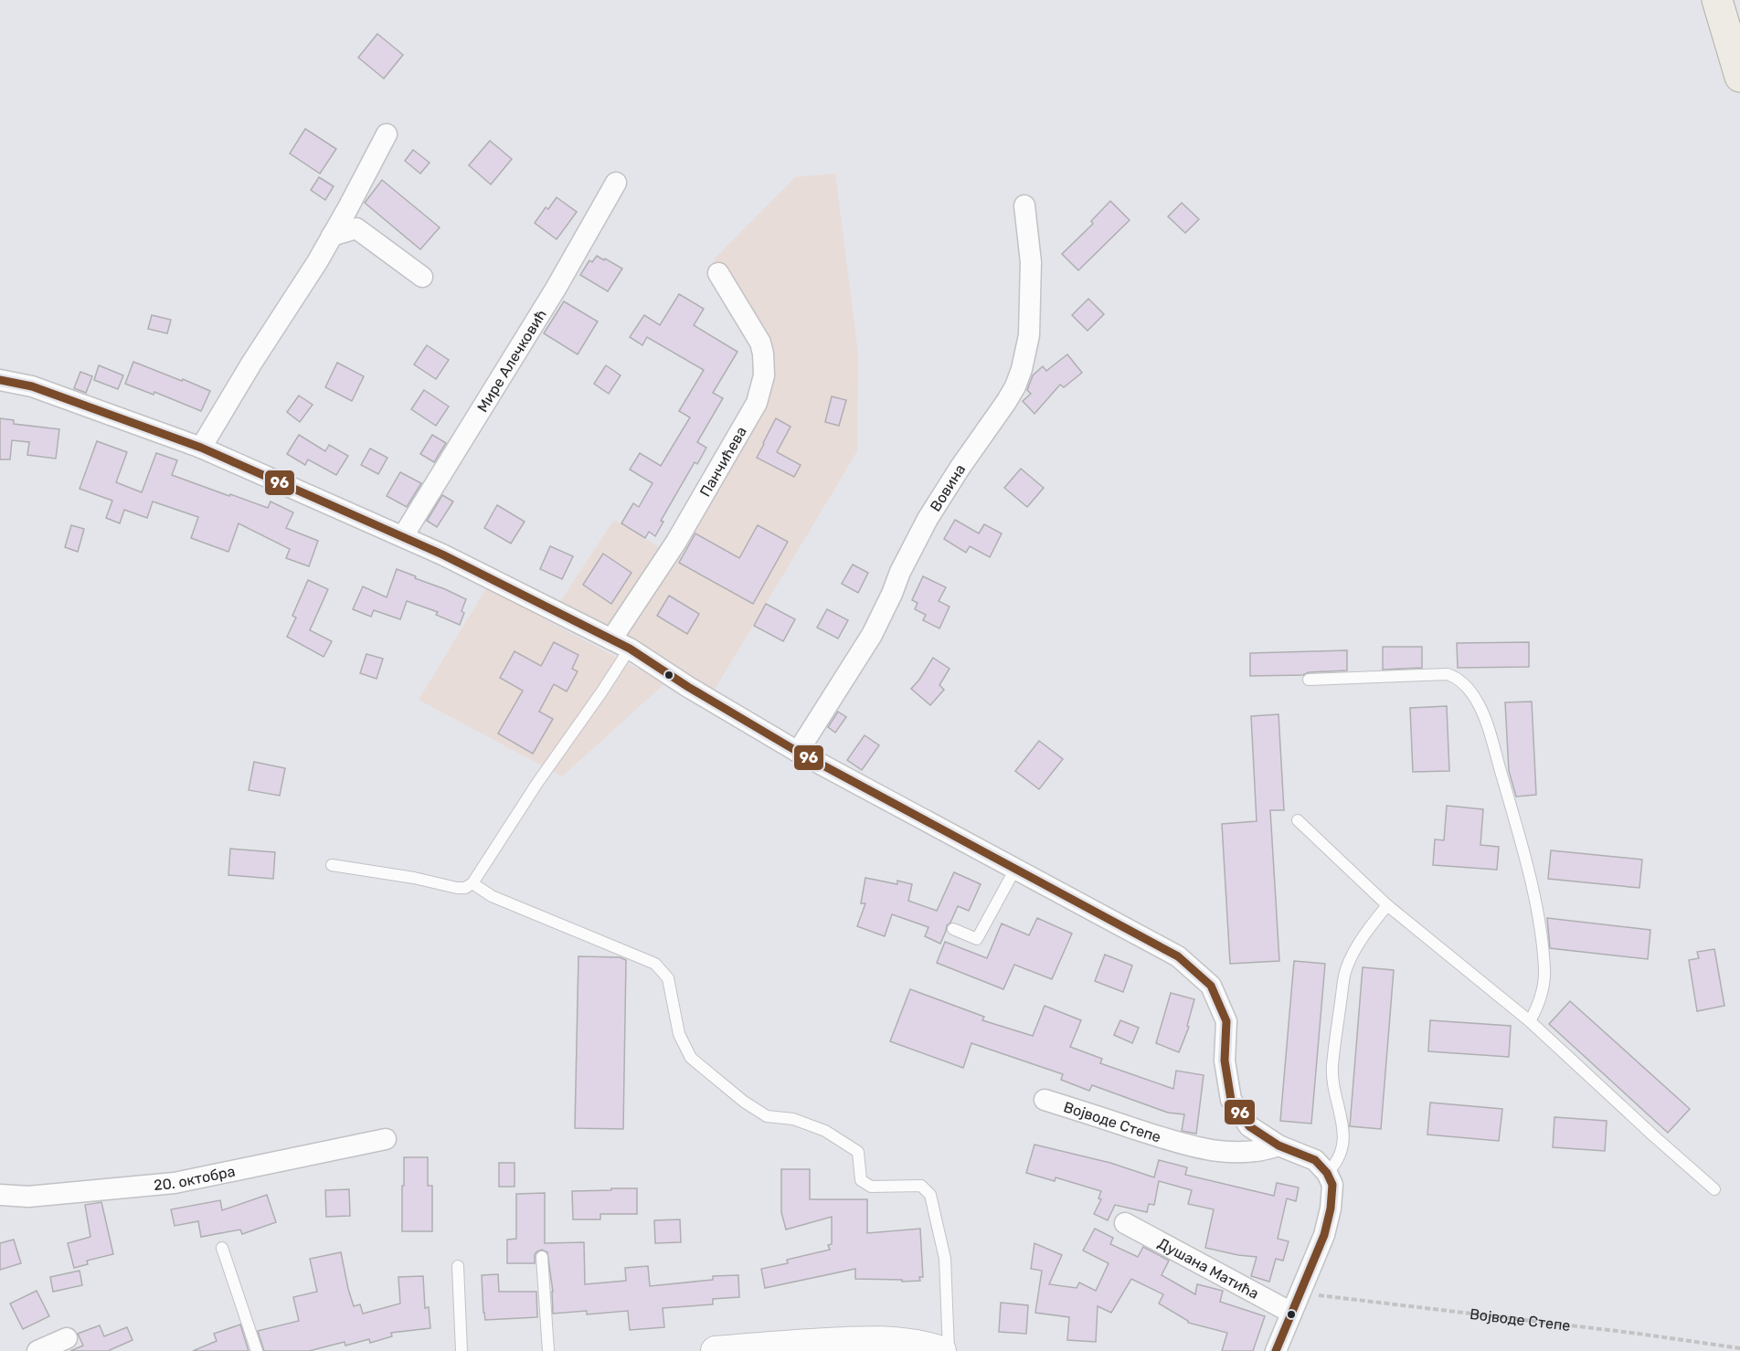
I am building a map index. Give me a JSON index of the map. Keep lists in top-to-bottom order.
{
  "streets": {
    "street": [
      "Мире Алечковић",
      "Панчићева",
      "Вовина",
      "Војводе Степе",
      "20. октобра",
      "Душана Матића"
    ]
  },
  "lines": ["transit line 96"]
}
